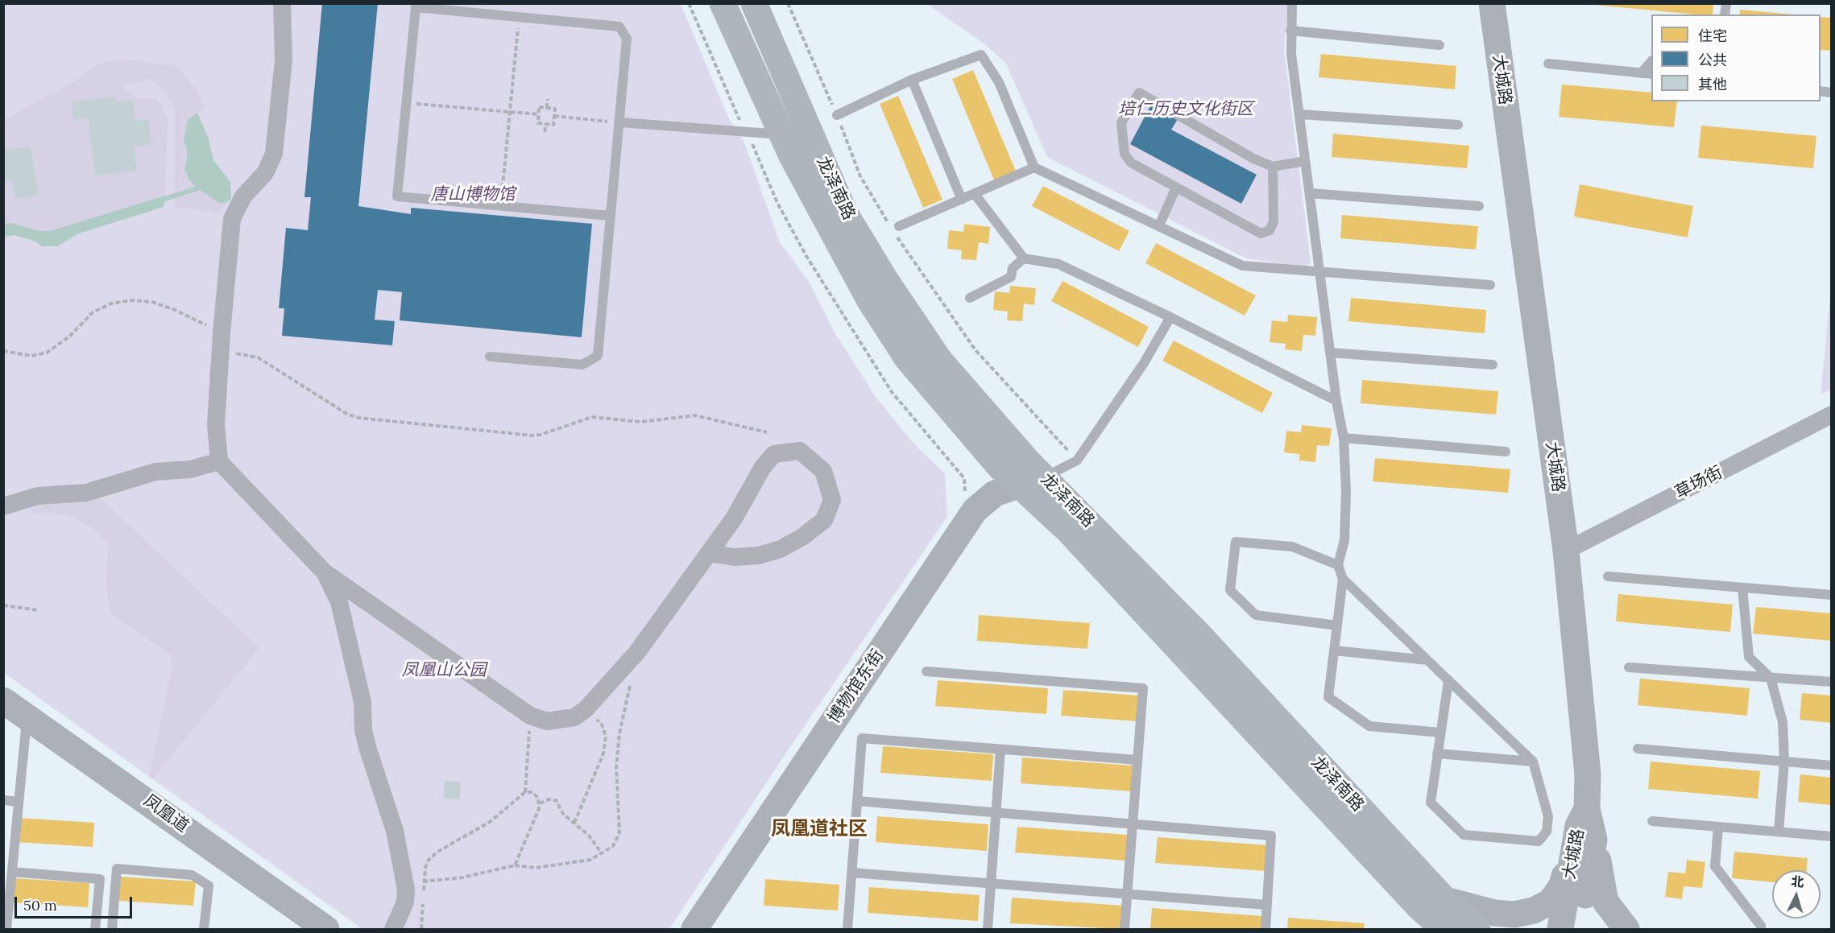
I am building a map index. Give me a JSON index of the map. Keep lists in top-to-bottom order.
{
  "streets": {
    "main road": ["龙泽南路"],
    "street": [
      "大城路",
      "草场街",
      "博物馆东街",
      "凤凰道"
    ]
  },
  "crossings": [
    ["大城路", "草场街"],
    ["龙泽南路", "博物馆东街"]
  ],
  "districts": ["凤凰道社区"],
  "parks": ["培仁历史文化街区", "唐山博物馆", "凤凰山公园"],
  "legend": ["住宅", "公共", "其他"],
  "scale_bar": "50 m",
  "north": "top"
}
